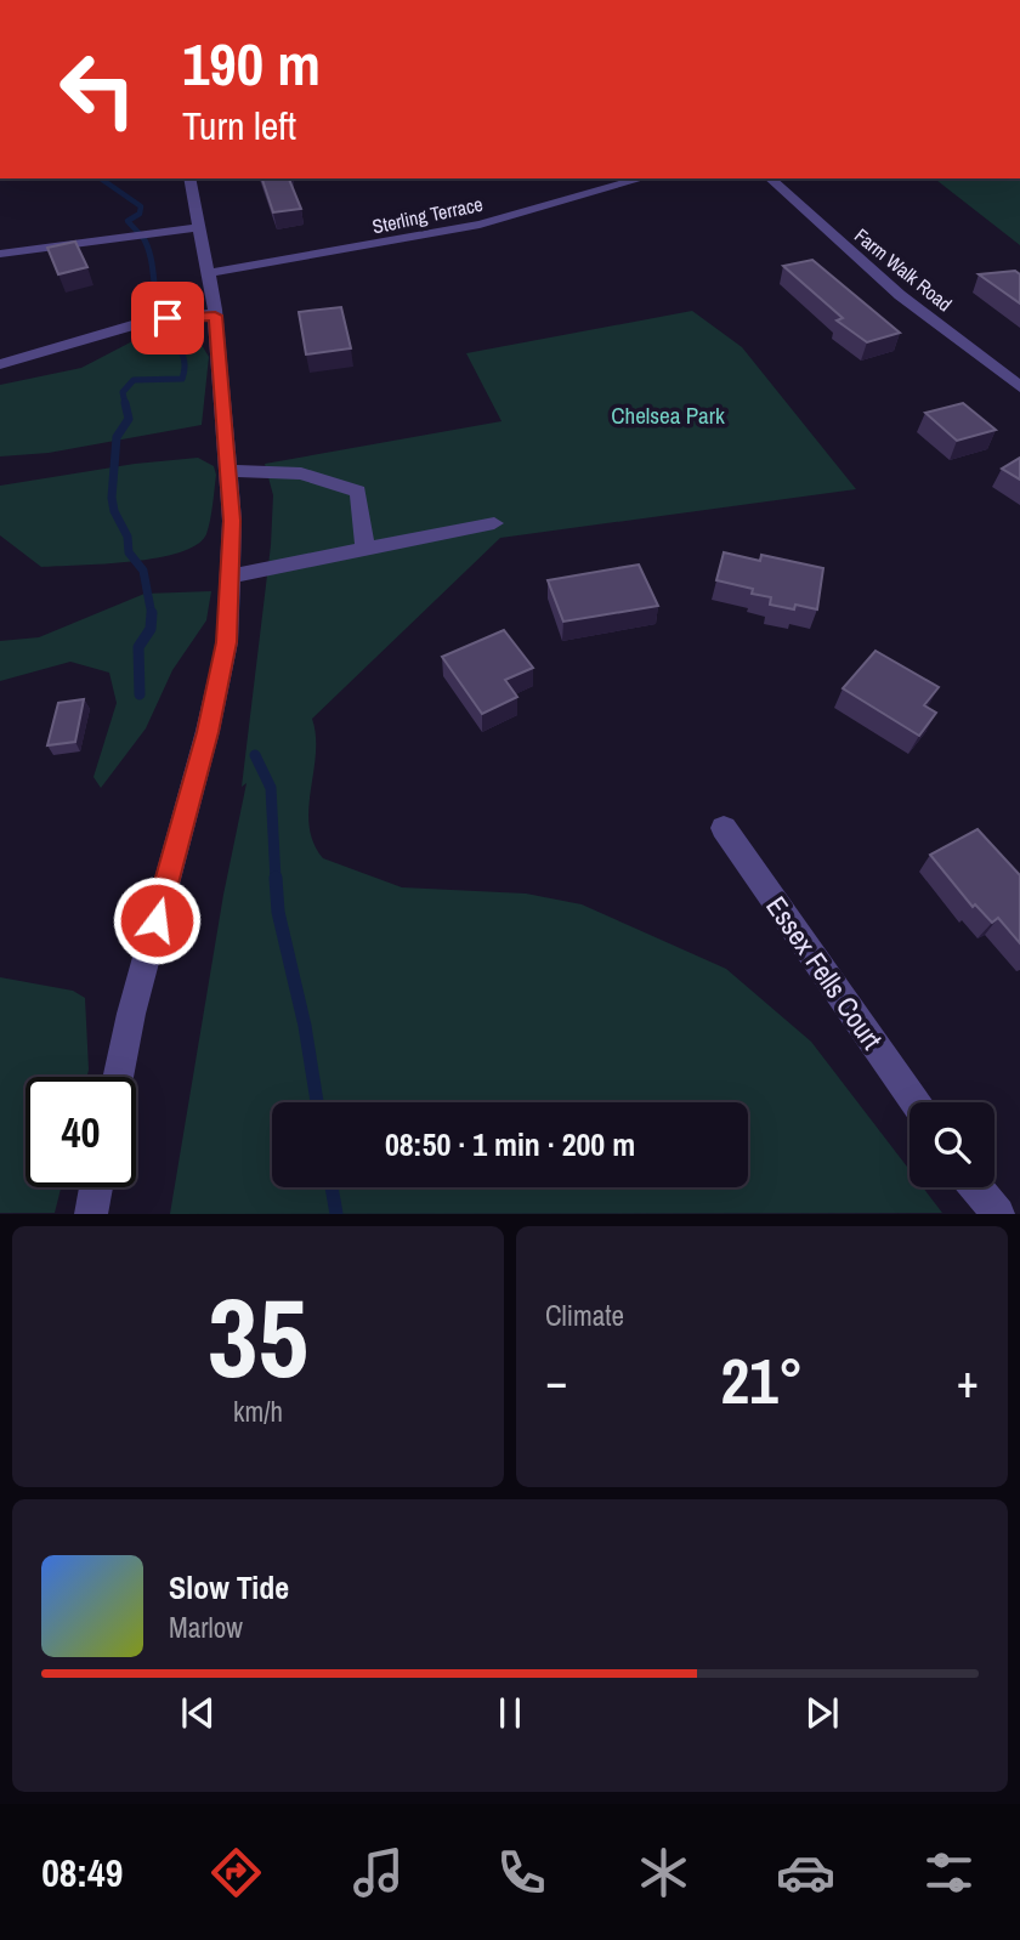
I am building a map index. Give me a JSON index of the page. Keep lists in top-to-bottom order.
{
  "streets": {
    "street": ["Sterling Terrace", "Farm Walk Road", "Essex Fells Court"]
  },
  "parks": ["Chelsea Park"],
  "page": {
    "turn": ["190 m", "Turn left"],
    "limit": "40",
    "trip": "08:50 · 1 min · 200 m",
    "tile": [
      ["35", "km/h"],
      "Climate"
    ],
    "heat": ["−", "21°", "+"],
    "song": ["Slow Tide", "Marlow"],
    "tabs": "08:49"
  }
}
